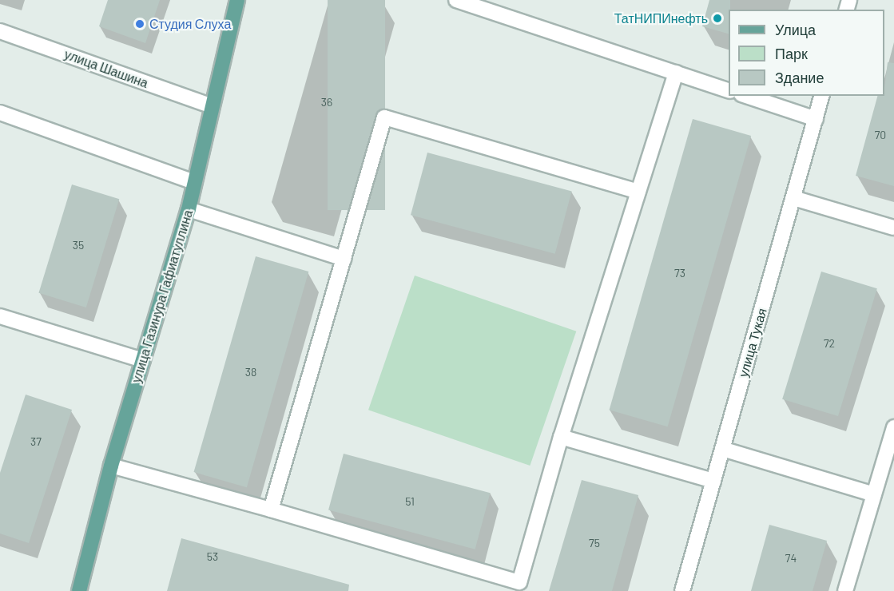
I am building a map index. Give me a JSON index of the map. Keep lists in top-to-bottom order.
{
  "streets": {
    "main road": ["улица Газинура Гафиатуллина"],
    "street": ["улица Шашина", "улица Тукая"]
  },
  "crossings": [
    ["улица Шашина", "улица Газинура Гафиатуллина"]
  ],
  "places": ["ТатНИПИнефть", "Студия Слуха"],
  "house_numbers": [
    "36",
    "70",
    "35",
    "73",
    "72",
    "38",
    "37",
    "51",
    "75",
    "53",
    "74"
  ],
  "legend": ["Улица", "Парк", "Здание"]
}
